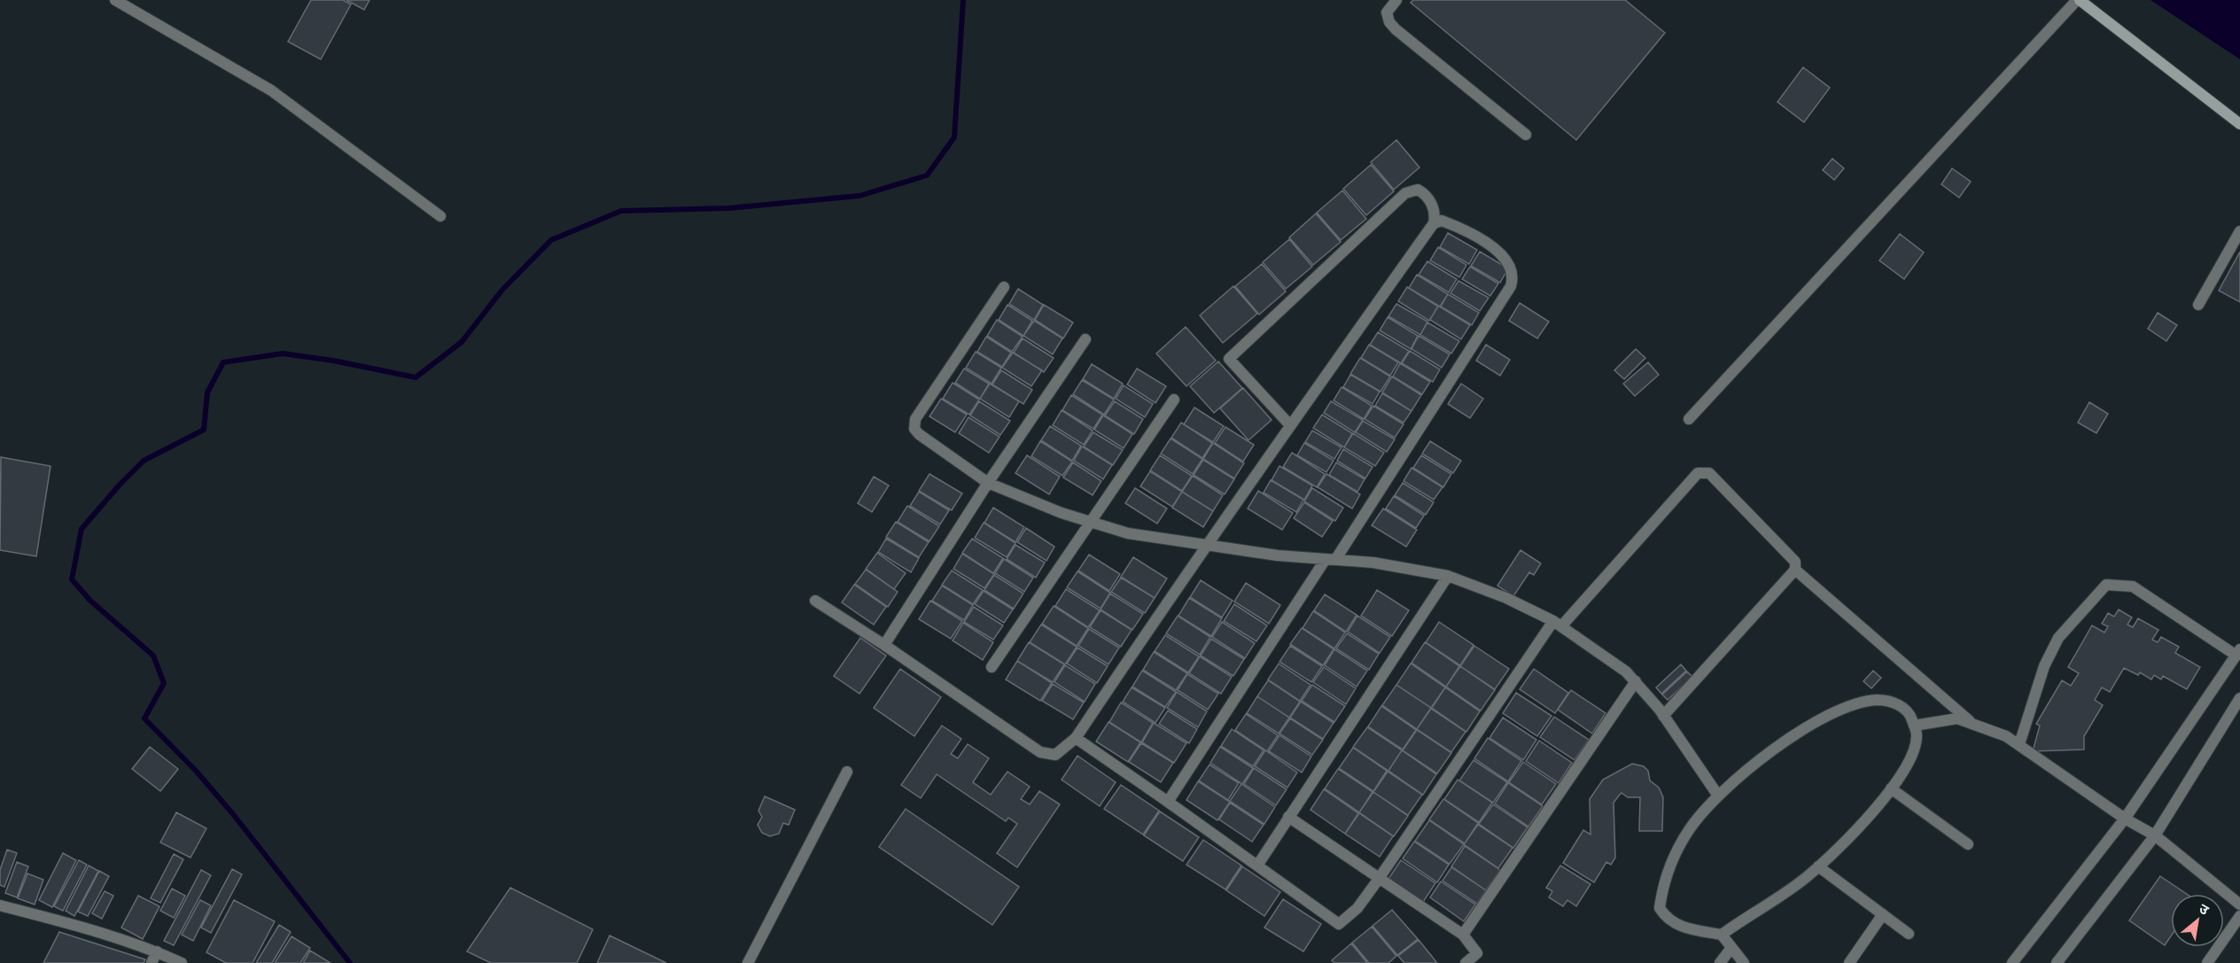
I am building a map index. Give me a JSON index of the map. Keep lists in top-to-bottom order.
{
  "north": "top right"
}
